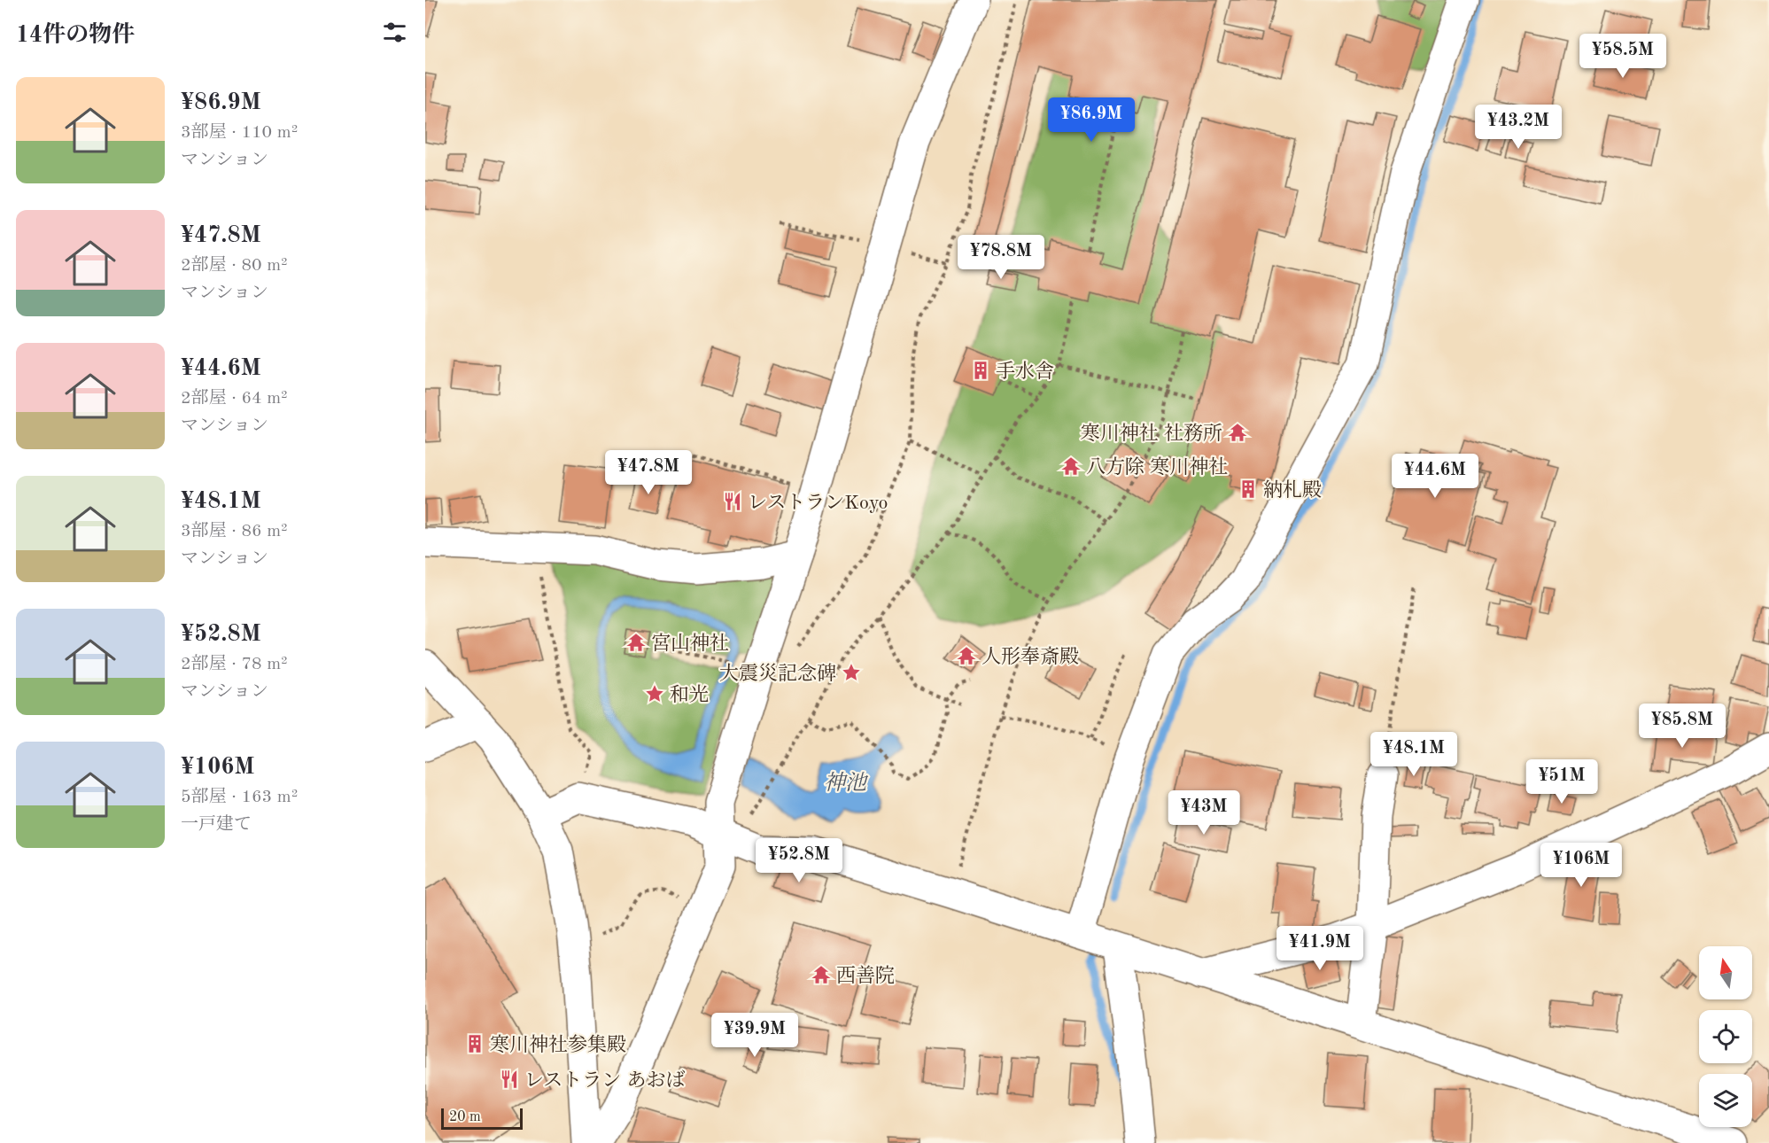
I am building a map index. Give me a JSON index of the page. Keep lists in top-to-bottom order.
{
  "water": ["神池"],
  "places": {
    "building": ["手水舎", "納札殿", "寒川神社参集殿"],
    "temple": [
      "寒川神社 社務所",
      "八方除 寒川神社",
      "宮山神社",
      "人形奉斎殿",
      "西善院"
    ],
    "restaurant": ["レストランKoyo", "レストラン あおば"],
    "place": ["大震災記念碑", "和光"]
  },
  "scale_bar": "20 m",
  "north": "top",
  "page": {
    "heading": "14件の物件",
    "price": [
      "¥58.5M",
      "¥86.9M",
      "¥43.2M",
      "¥78.8M",
      "¥47.8M",
      "¥44.6M",
      "¥85.8M",
      "¥48.1M",
      "¥51M",
      "¥43M",
      "¥52.8M",
      "¥106M",
      "¥41.9M",
      "¥39.9M"
    ],
    "list": [
      {
        "name": "¥86.9M",
        "note": "3部屋 · 110 m² · マンション"
      },
      {
        "name": "¥47.8M",
        "note": "2部屋 · 80 m² · マンション"
      },
      {
        "name": "¥44.6M",
        "note": "2部屋 · 64 m² · マンション"
      },
      {
        "name": "¥48.1M",
        "note": "3部屋 · 86 m² · マンション"
      },
      {
        "name": "¥52.8M",
        "note": "2部屋 · 78 m² · マンション"
      },
      {
        "name": "¥106M",
        "note": "5部屋 · 163 m² · 一戸建て"
      }
    ],
    "scale": "20 m"
  }
}
